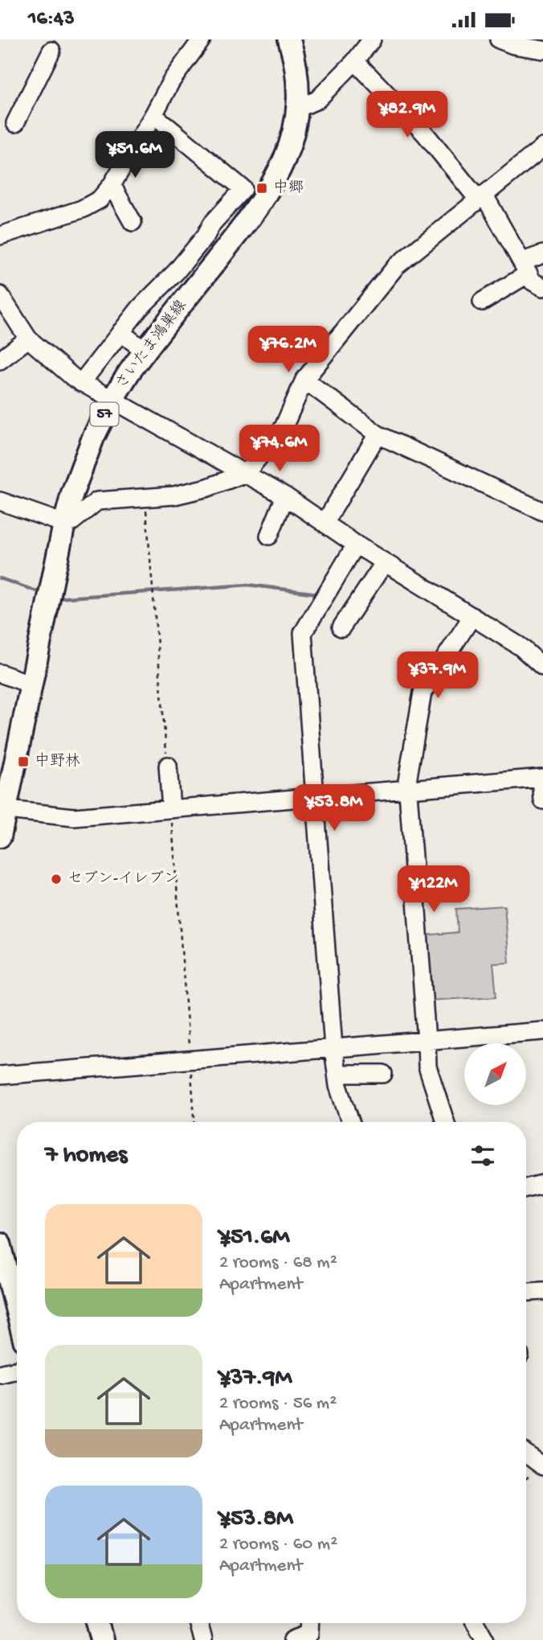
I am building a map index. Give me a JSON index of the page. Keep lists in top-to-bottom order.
{
  "streets": {
    "main road": ["さいたま鴻巣線", "57"]
  },
  "places": {
    "transit": ["中郷", "中野林"],
    "other": ["セブン-イレブン"]
  },
  "north": "top right",
  "page": {
    "status": "16:43",
    "price": [
      "¥82.9M",
      "¥51.6M",
      "¥76.2M",
      "¥74.6M",
      "¥37.9M",
      "¥53.8M",
      "¥122M"
    ],
    "heading": "7 homes",
    "list": [
      {
        "name": "¥51.6M",
        "note": "2 rooms · 68 m² · Apartment"
      },
      {
        "name": "¥37.9M",
        "note": "2 rooms · 56 m² · Apartment"
      },
      {
        "name": "¥53.8M",
        "note": "2 rooms · 60 m² · Apartment"
      }
    ]
  }
}
